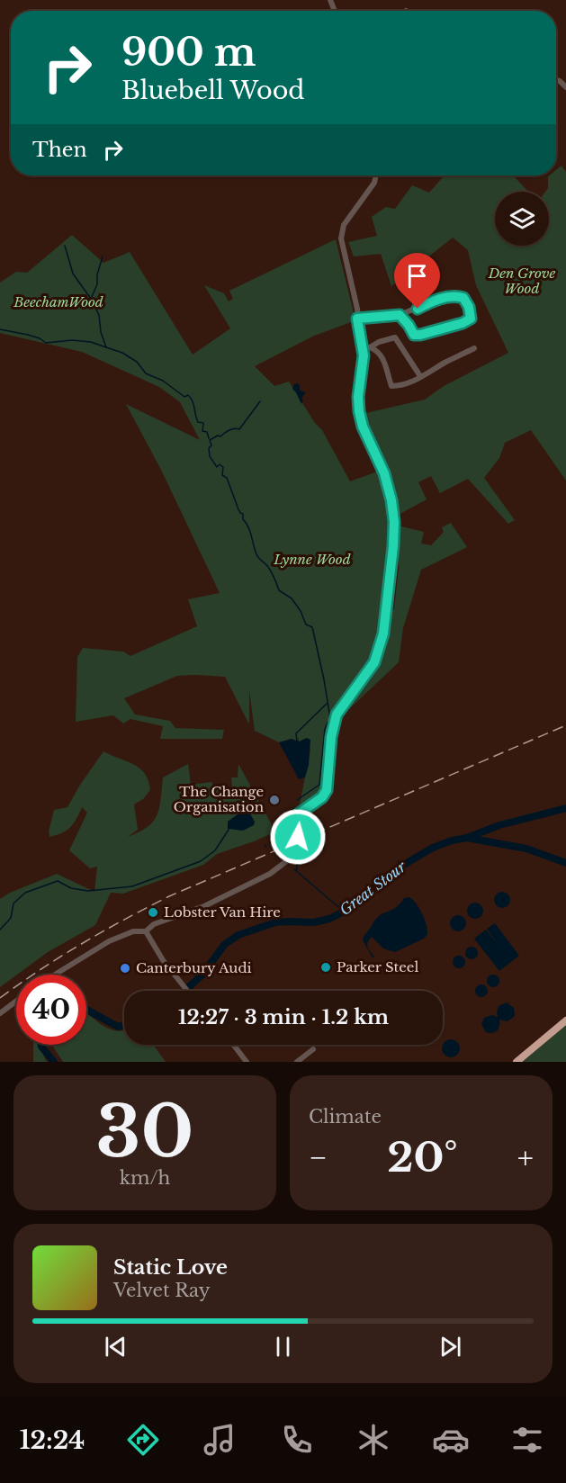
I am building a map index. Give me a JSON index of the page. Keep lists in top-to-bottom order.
{
  "water": ["Great Stour"],
  "parks": ["Den Grove Wood", "BeechamWood", "Lynne Wood"],
  "places": [
    "The Change Organisation",
    "Lobster Van Hire",
    "Parker Steel",
    "Canterbury Audi"
  ],
  "page": {
    "turn": ["900 m", "Bluebell Wood"],
    "then": "Then",
    "limit": "40",
    "trip": "12:27 · 3 min · 1.2 km",
    "tile": [
      ["30", "km/h"],
      "Climate"
    ],
    "heat": ["−", "20°", "+"],
    "song": ["Static Love", "Velvet Ray"],
    "tabs": "12:24"
  }
}
